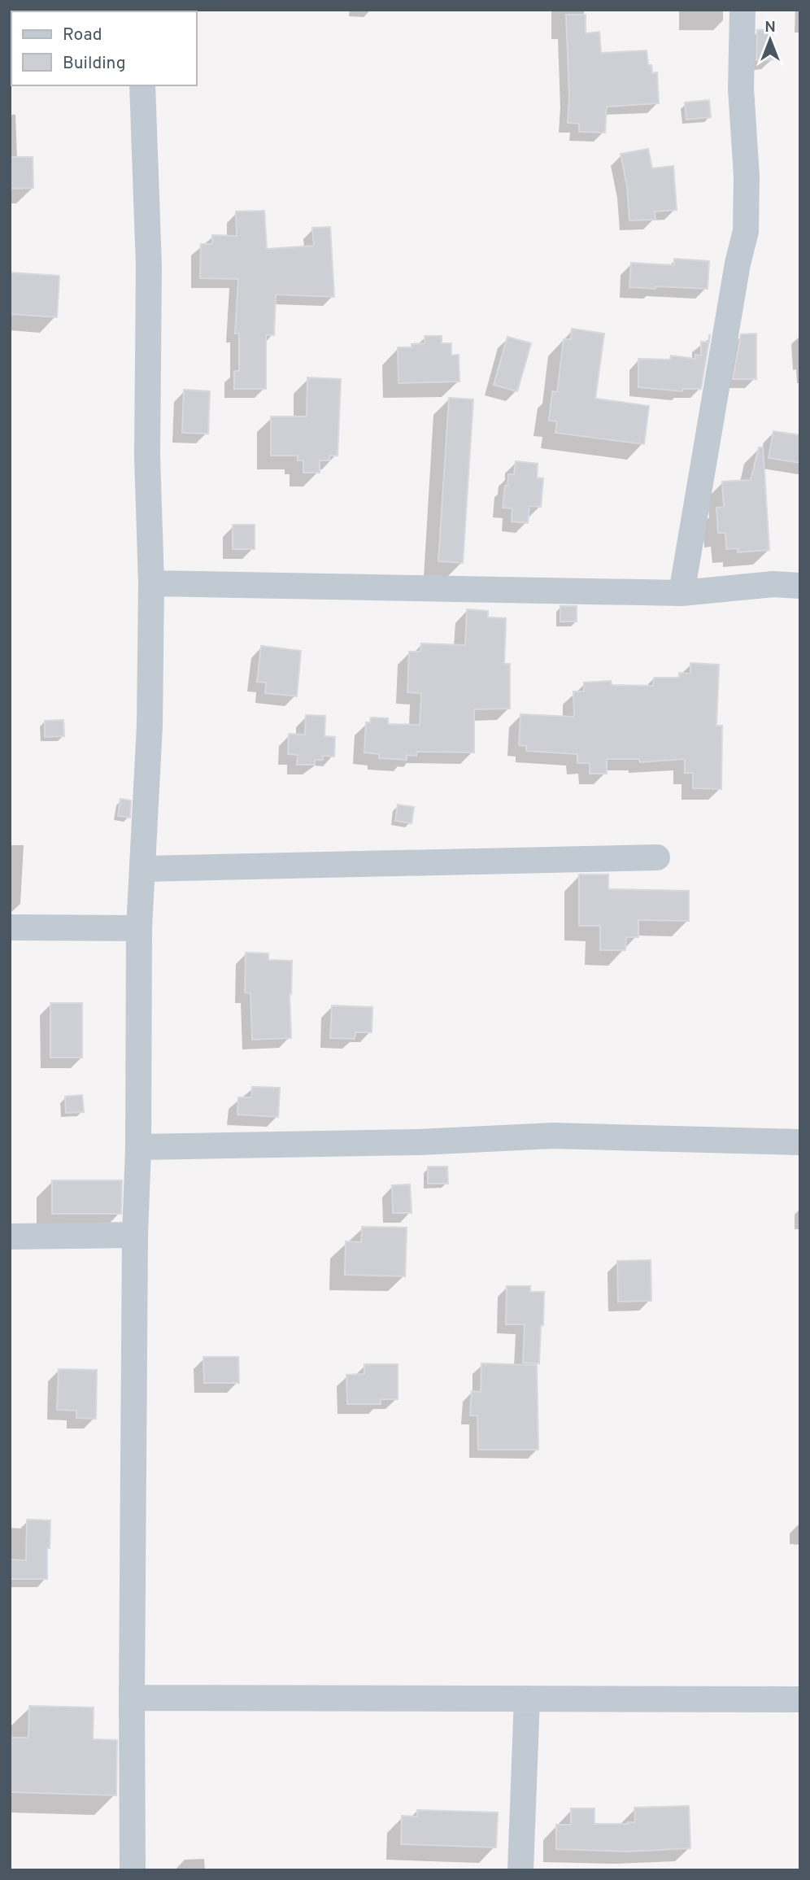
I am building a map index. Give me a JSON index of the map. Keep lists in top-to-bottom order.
{
  "legend": ["Road", "Building"],
  "north": "top"
}
